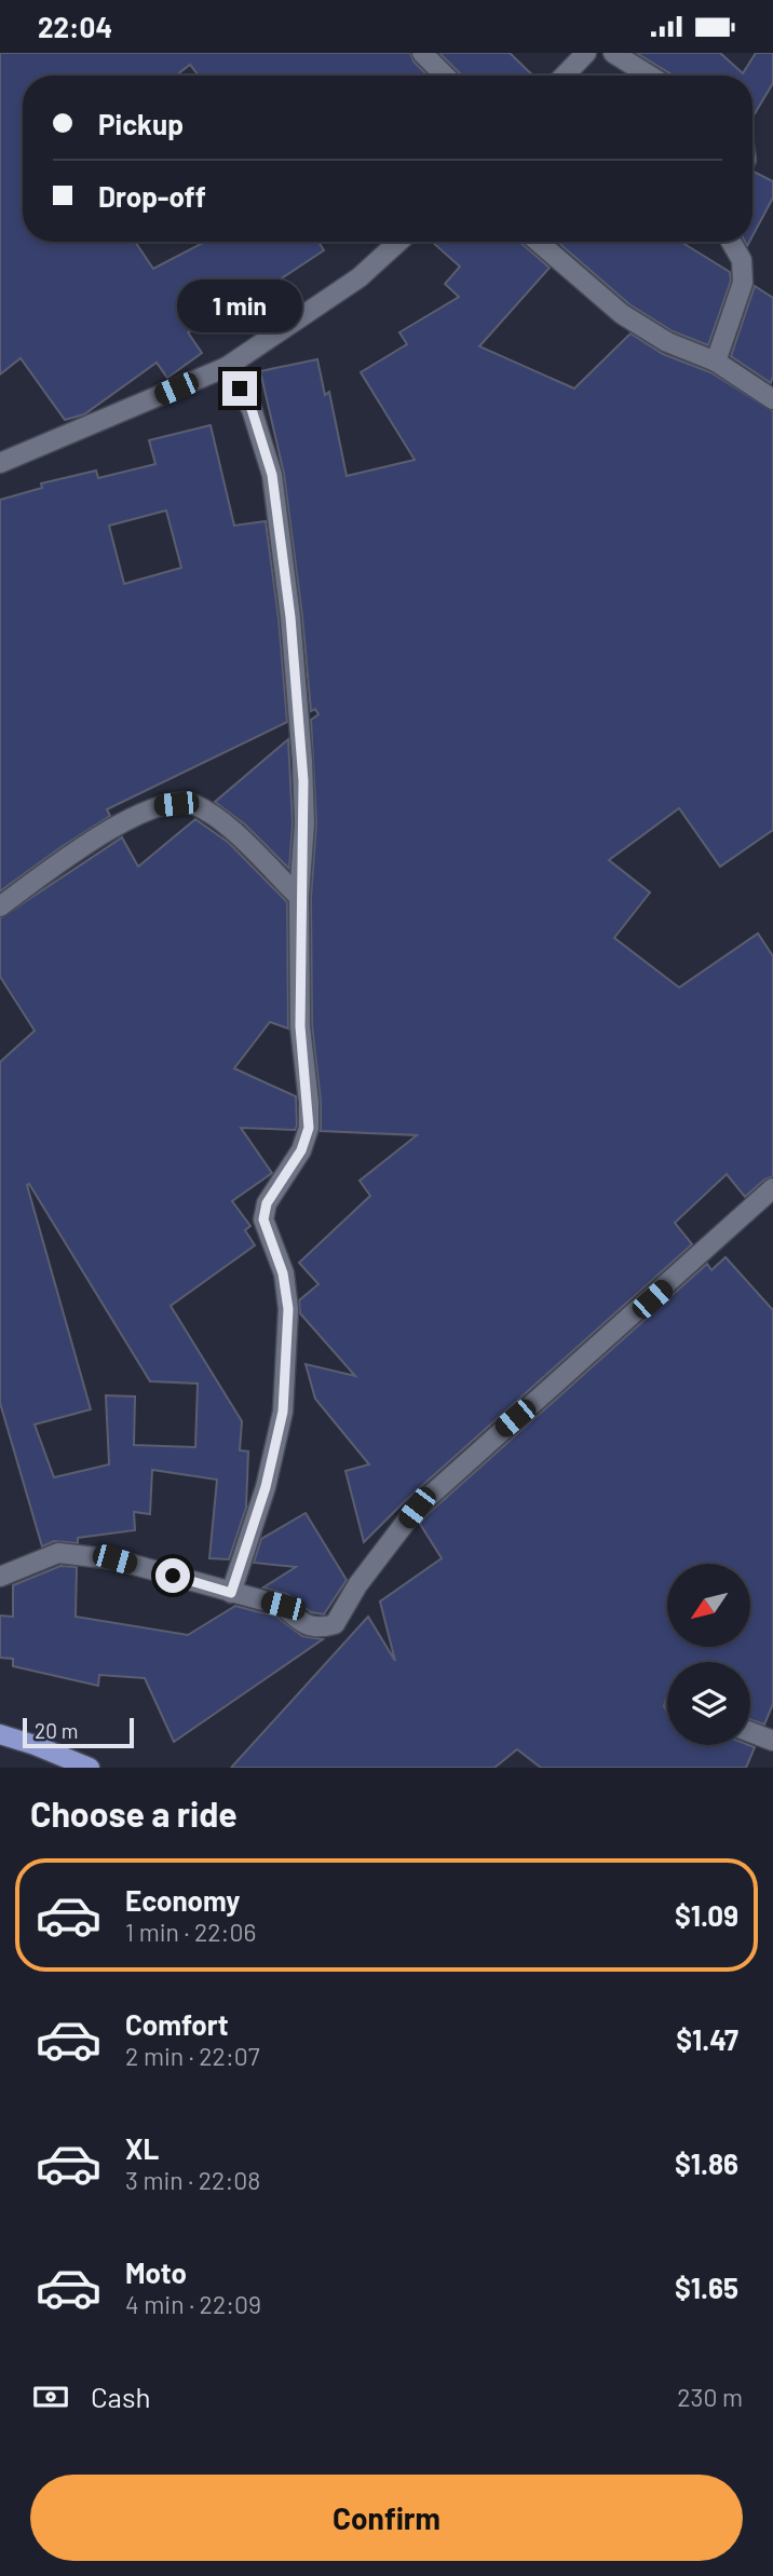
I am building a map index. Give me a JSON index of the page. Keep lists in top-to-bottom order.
{
  "scale_bar": "20 m",
  "north": "bottom left",
  "page": {
    "status": "22:04",
    "banner": ["Pickup", "Drop-off"],
    "bubble": "1 min",
    "scale": "20 m",
    "heading": "Choose a ride",
    "list": [
      {
        "name": "Economy",
        "note": "1 min · 22:06",
        "value": "$1.09"
      },
      {
        "name": "Comfort",
        "note": "2 min · 22:07",
        "value": "$1.47"
      },
      {
        "name": "XL",
        "note": "3 min · 22:08",
        "value": "$1.86"
      },
      {
        "name": "Moto",
        "note": "4 min · 22:09",
        "value": "$1.65"
      }
    ],
    "pay": ["Cash", "230 m"],
    "buttons": "Confirm"
  }
}
